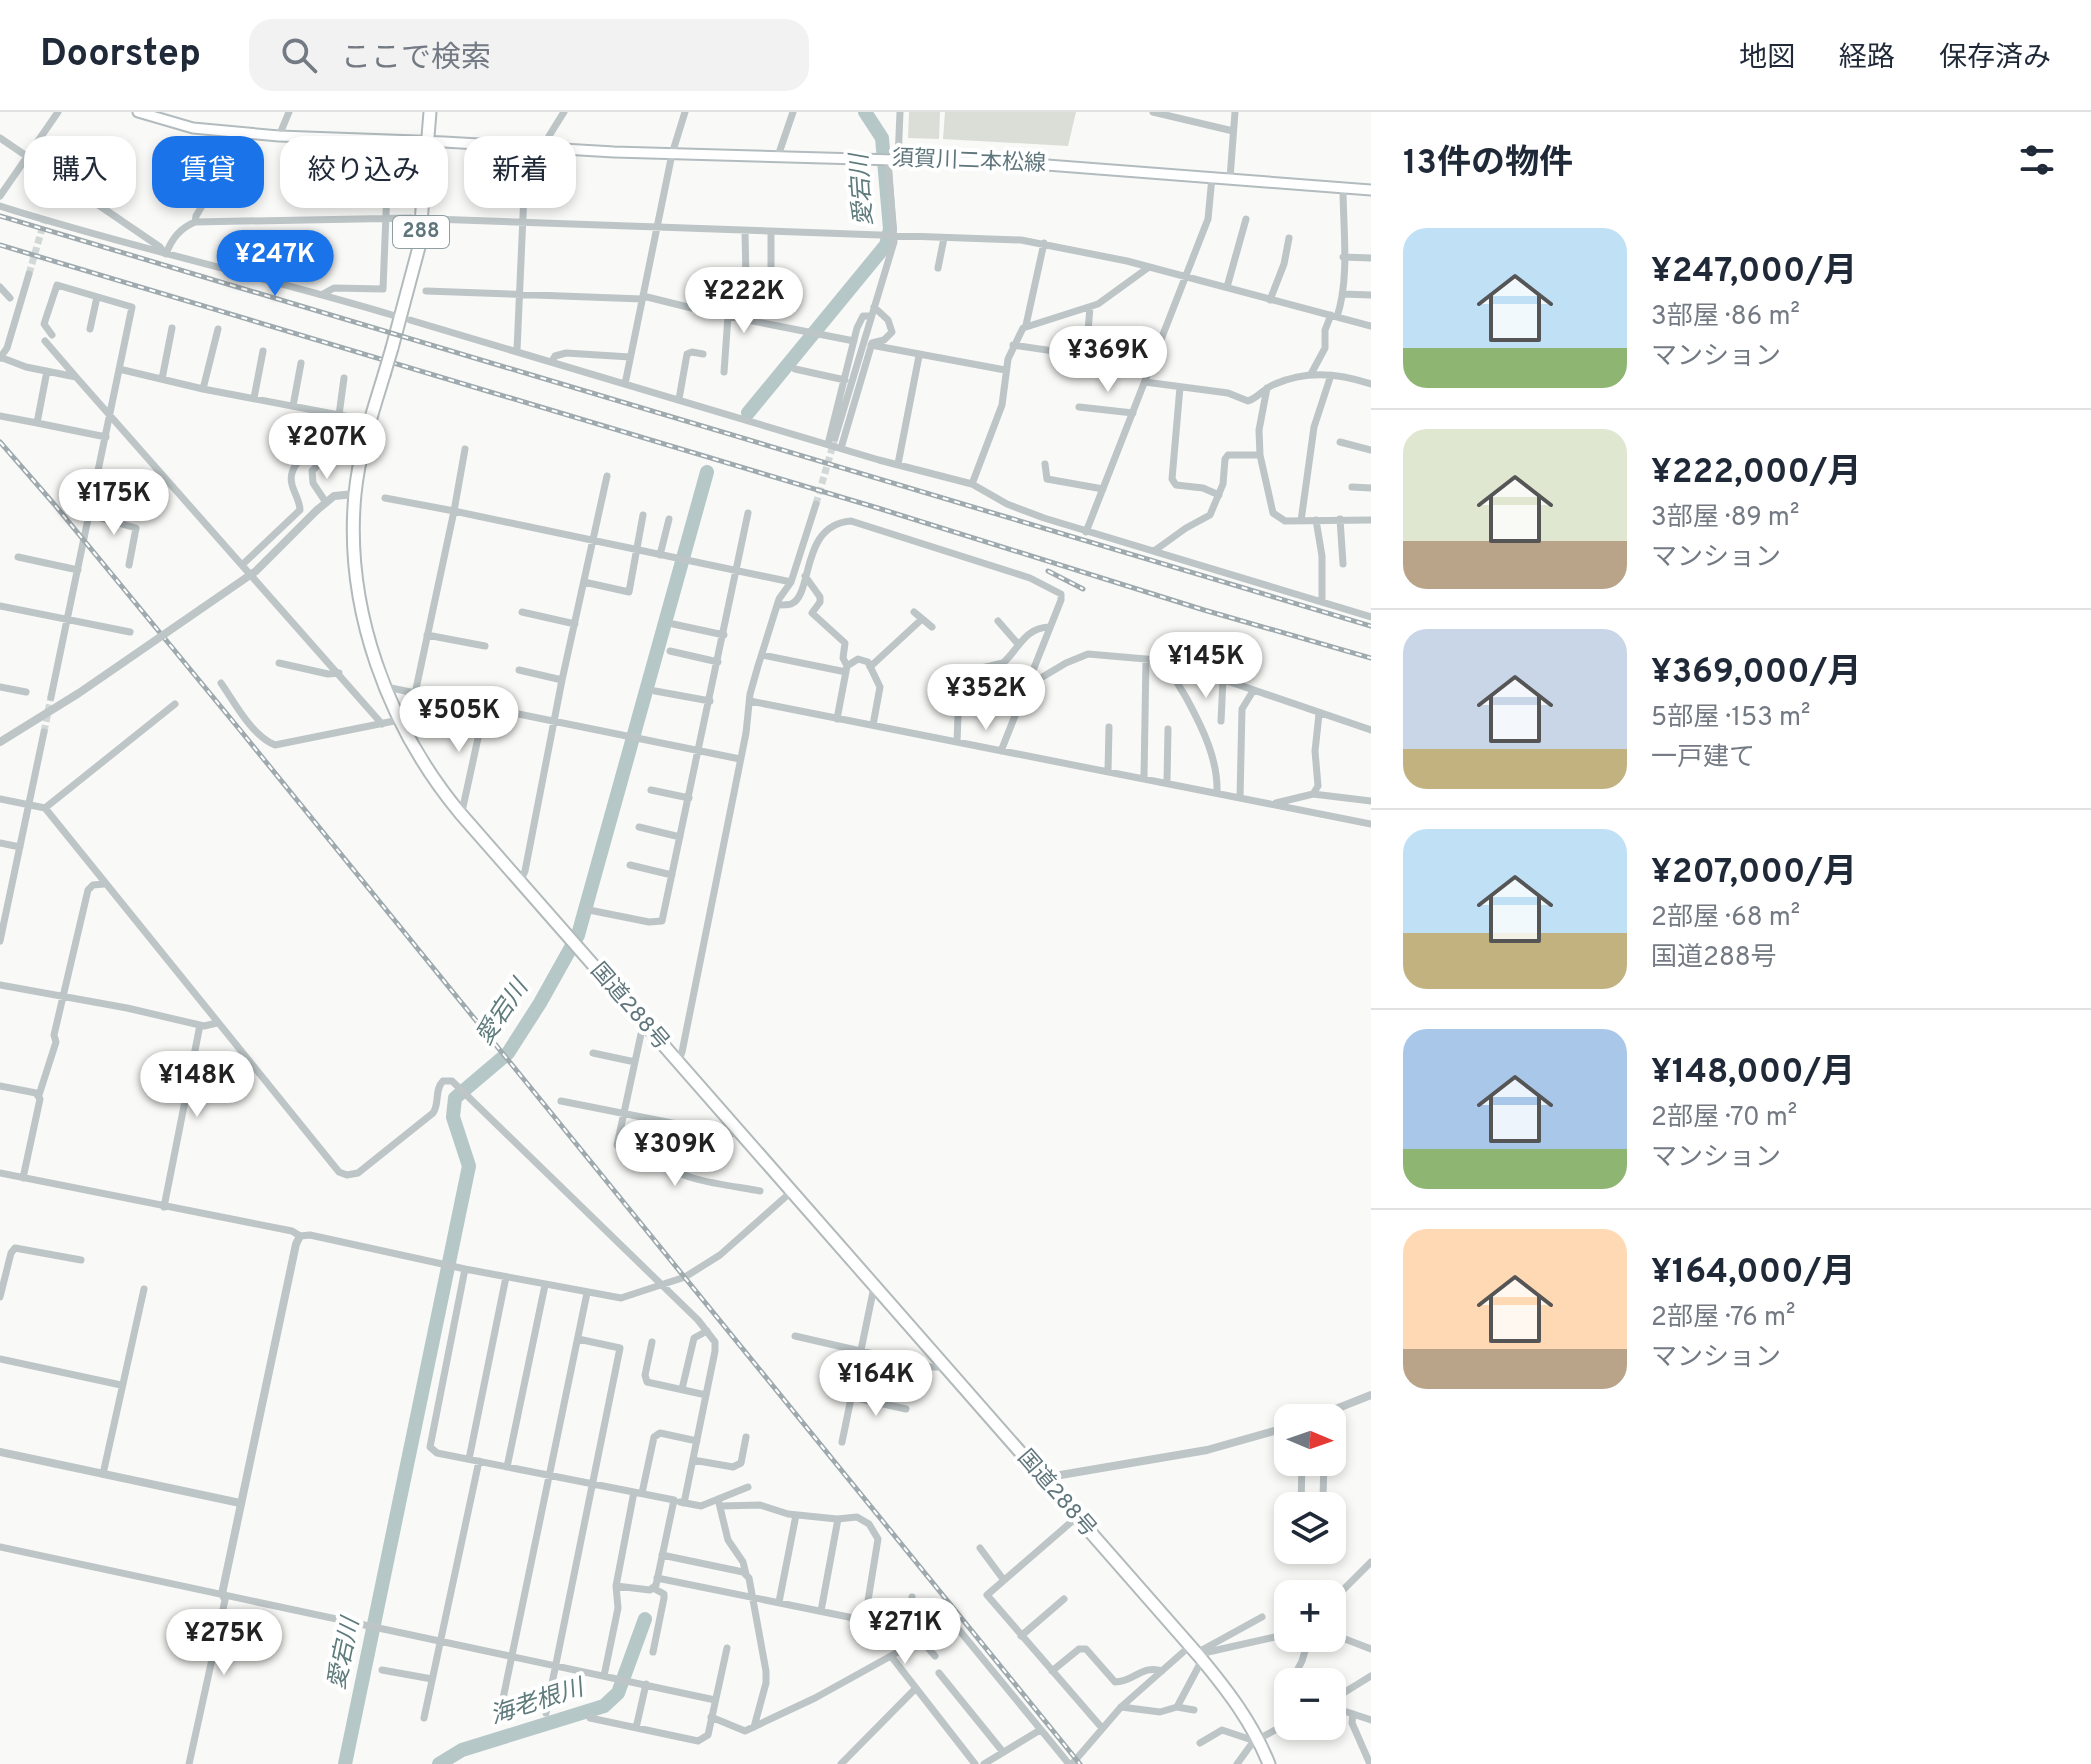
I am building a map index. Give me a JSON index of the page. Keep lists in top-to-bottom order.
{
  "streets": {
    "highway": ["288", "国道288号"],
    "main road": ["須賀川二本松線"]
  },
  "water": ["愛宕川", "海老根川"],
  "north": "right",
  "page": {
    "header": "Doorstep",
    "search": "ここで検索",
    "nav": ["地図", "経路", "保存済み"],
    "heading": "13件の物件",
    "chip": [
      "購入",
      "賃貸",
      "絞り込み",
      "新着"
    ],
    "list": [
      {
        "name": "¥247,000/月",
        "note": "3部屋 · 86 m² · マンション"
      },
      {
        "name": "¥222,000/月",
        "note": "3部屋 · 89 m² · マンション"
      },
      {
        "name": "¥369,000/月",
        "note": "5部屋 · 153 m² · 一戸建て"
      },
      {
        "name": "¥207,000/月",
        "note": "2部屋 · 68 m² · 国道288号"
      },
      {
        "name": "¥148,000/月",
        "note": "2部屋 · 70 m² · マンション"
      },
      {
        "name": "¥164,000/月",
        "note": "2部屋 · 76 m² · マンション"
      }
    ],
    "price": [
      "¥247K",
      "¥222K",
      "¥369K",
      "¥207K",
      "¥175K",
      "¥145K",
      "¥352K",
      "¥505K",
      "¥148K",
      "¥309K",
      "¥164K",
      "¥271K",
      "¥275K"
    ],
    "map_buttons": ["+", "−"]
  }
}
